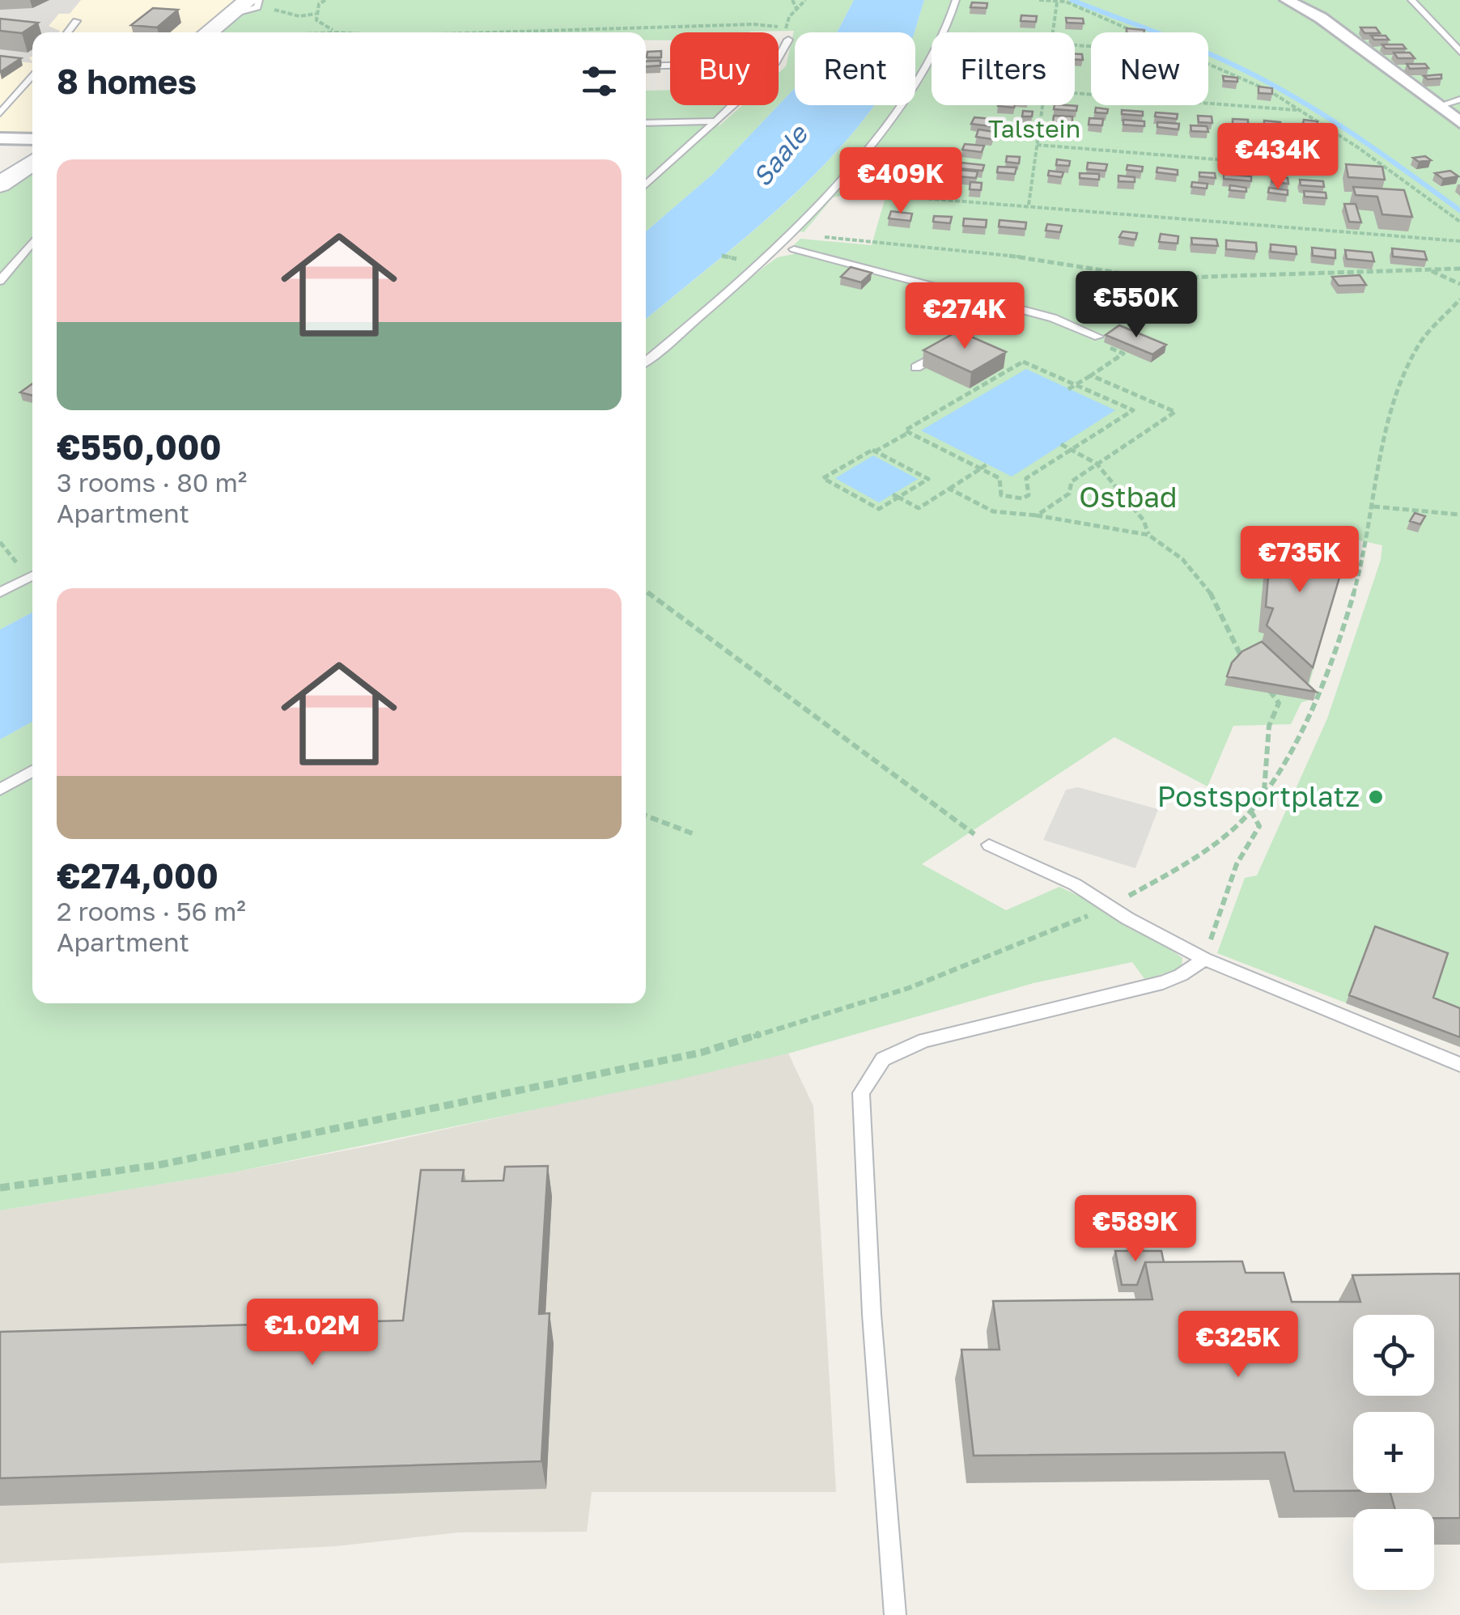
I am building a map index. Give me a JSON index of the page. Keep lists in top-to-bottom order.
{
  "water": ["Saale"],
  "parks": ["Talstein", "Ostbad"],
  "places": ["Postsportplatz"],
  "page": {
    "chip": [
      "Buy",
      "Rent",
      "Filters",
      "New"
    ],
    "heading": "8 homes",
    "price": [
      "€434K",
      "€409K",
      "€550K",
      "€274K",
      "€735K",
      "€589K",
      "€1.02M",
      "€325K"
    ],
    "list": [
      {
        "name": "€550,000",
        "note": "3 rooms · 80 m² · Apartment"
      },
      {
        "name": "€274,000",
        "note": "2 rooms · 56 m² · Apartment"
      }
    ],
    "map_buttons": ["+", "−"]
  }
}
